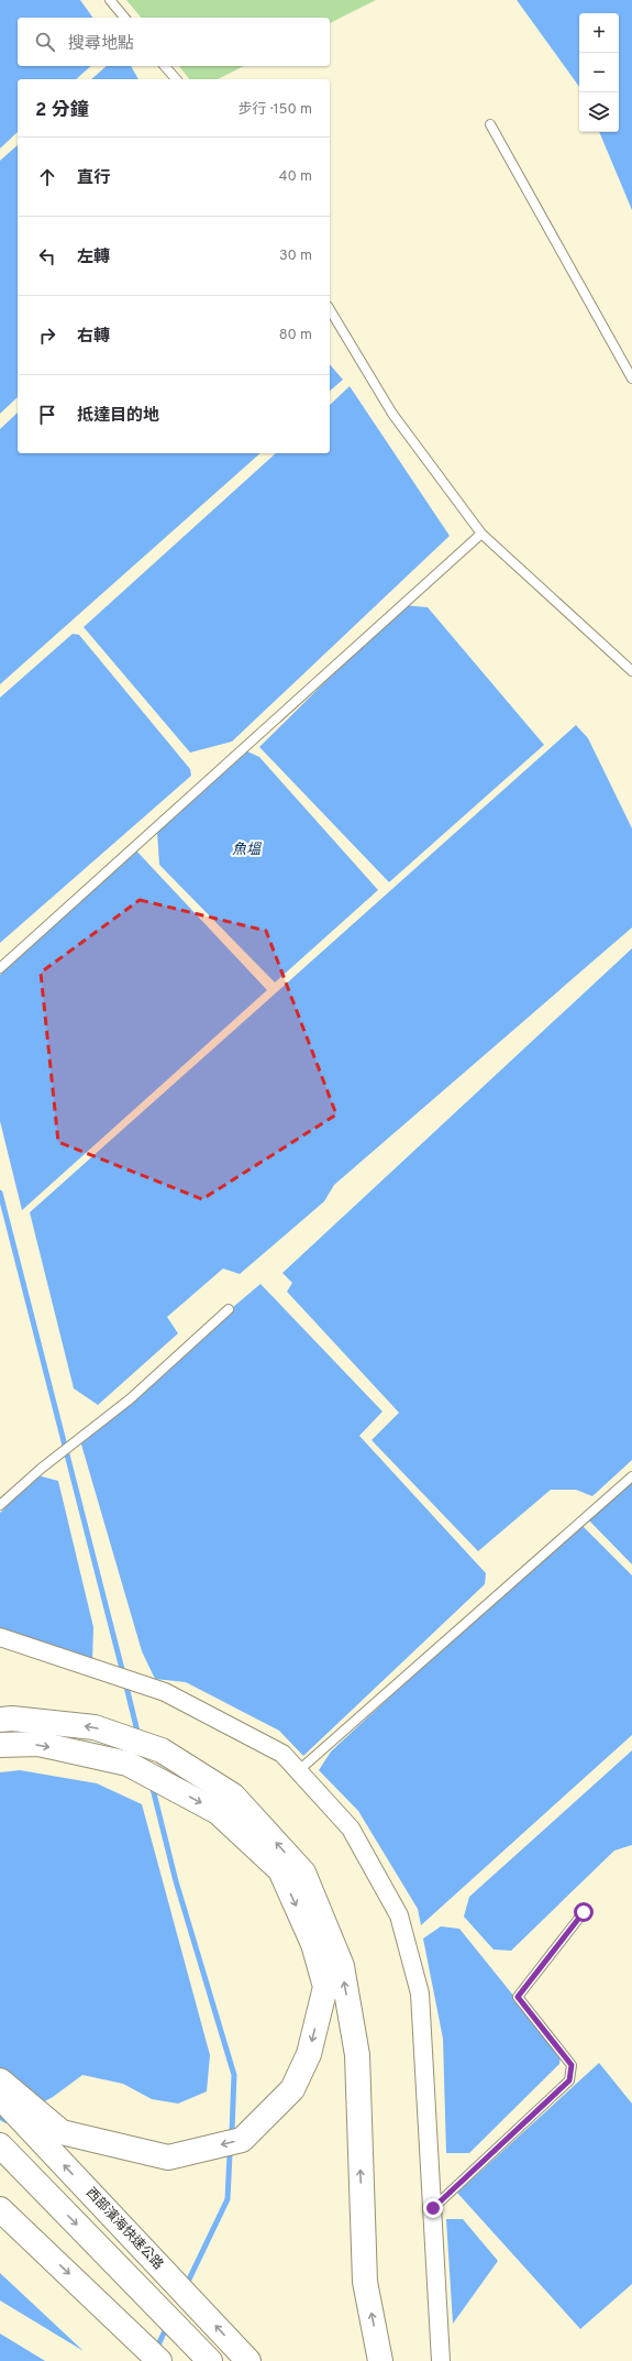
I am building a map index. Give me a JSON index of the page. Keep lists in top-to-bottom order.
{
  "streets": {
    "highway": ["西部濱海快速公路"]
  },
  "water": ["魚塭"],
  "page": {
    "map_buttons": ["+", "−"],
    "search": "搜尋地點",
    "heading": ["2 分鐘", "步行 · 150 m"],
    "list": [
      ["直行", "40 m"],
      ["左轉", "30 m"],
      ["右轉", "80 m"],
      "抵達目的地"
    ]
  }
}
